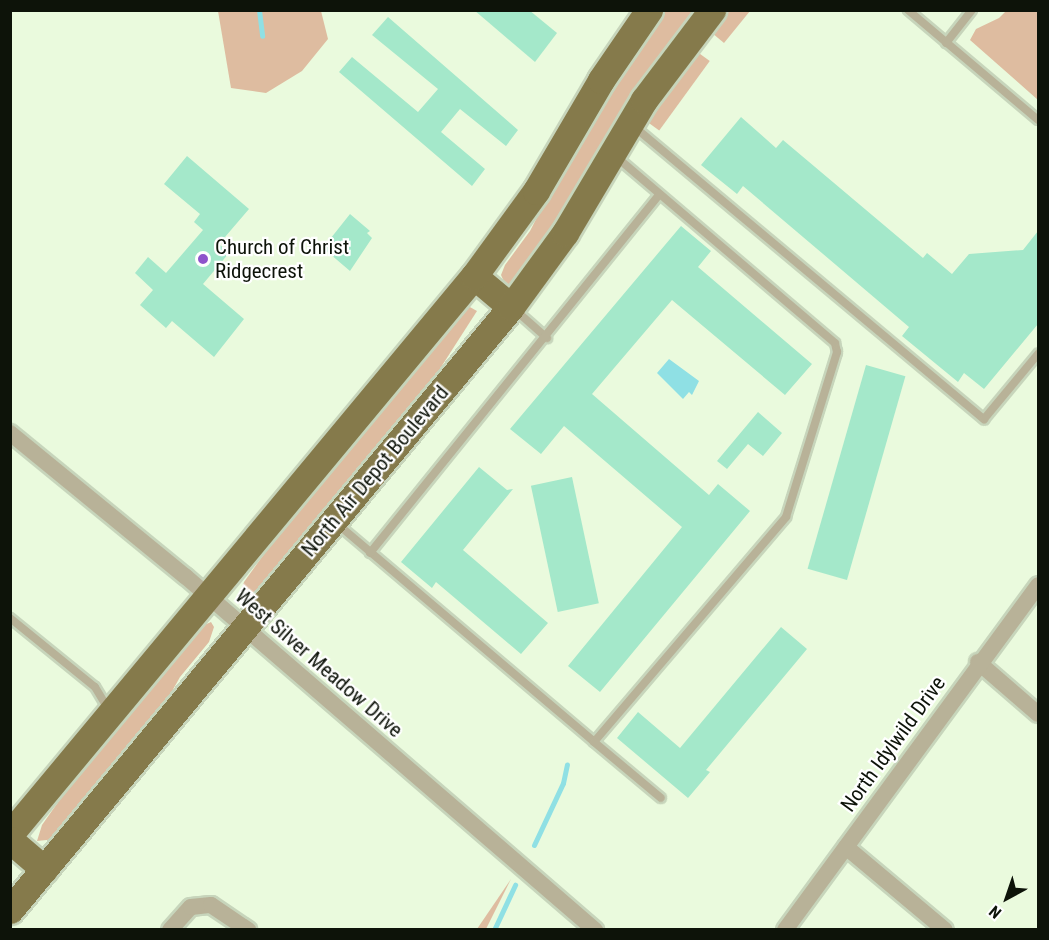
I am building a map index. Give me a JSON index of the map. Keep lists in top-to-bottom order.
{
  "streets": {
    "main road": ["North Air Depot Boulevard"],
    "street": ["West Silver Meadow Drive", "North Idylwild Drive"]
  },
  "crossings": [
    ["North Air Depot Boulevard", "West Silver Meadow Drive"]
  ],
  "places": ["Church of Christ Ridgecrest"],
  "north": "bottom left"
}
